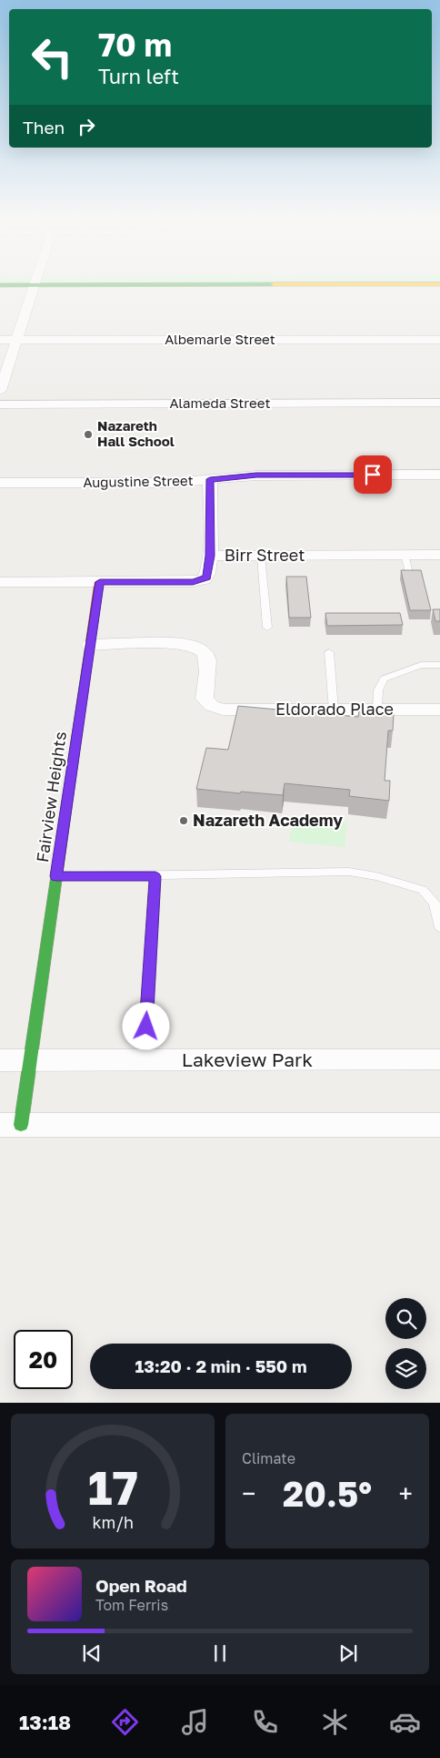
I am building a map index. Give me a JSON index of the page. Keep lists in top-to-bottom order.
{
  "streets": {
    "street": [
      "Albemarle Street",
      "Alameda Street",
      "Augustine Street",
      "Birr Street",
      "Eldorado Place",
      "Fairview Heights",
      "Lakeview Park"
    ]
  },
  "crossings": [
    ["Birr Street", "Fairview Heights"],
    ["Eldorado Place", "Fairview Heights"],
    ["Fairview Heights", "Lakeview Park"]
  ],
  "places": ["Nazareth Hall School", "Nazareth Academy"],
  "page": {
    "turn": ["70 m", "Turn left"],
    "then": "Then",
    "limit": "20",
    "trip": "13:20 · 2 min · 550 m",
    "tile": "Climate",
    "heat": ["−", "20.5°", "+"],
    "song": ["Open Road", "Tom Ferris"],
    "tabs": "13:18",
    "gauge": ["17", "km/h"]
  }
}
